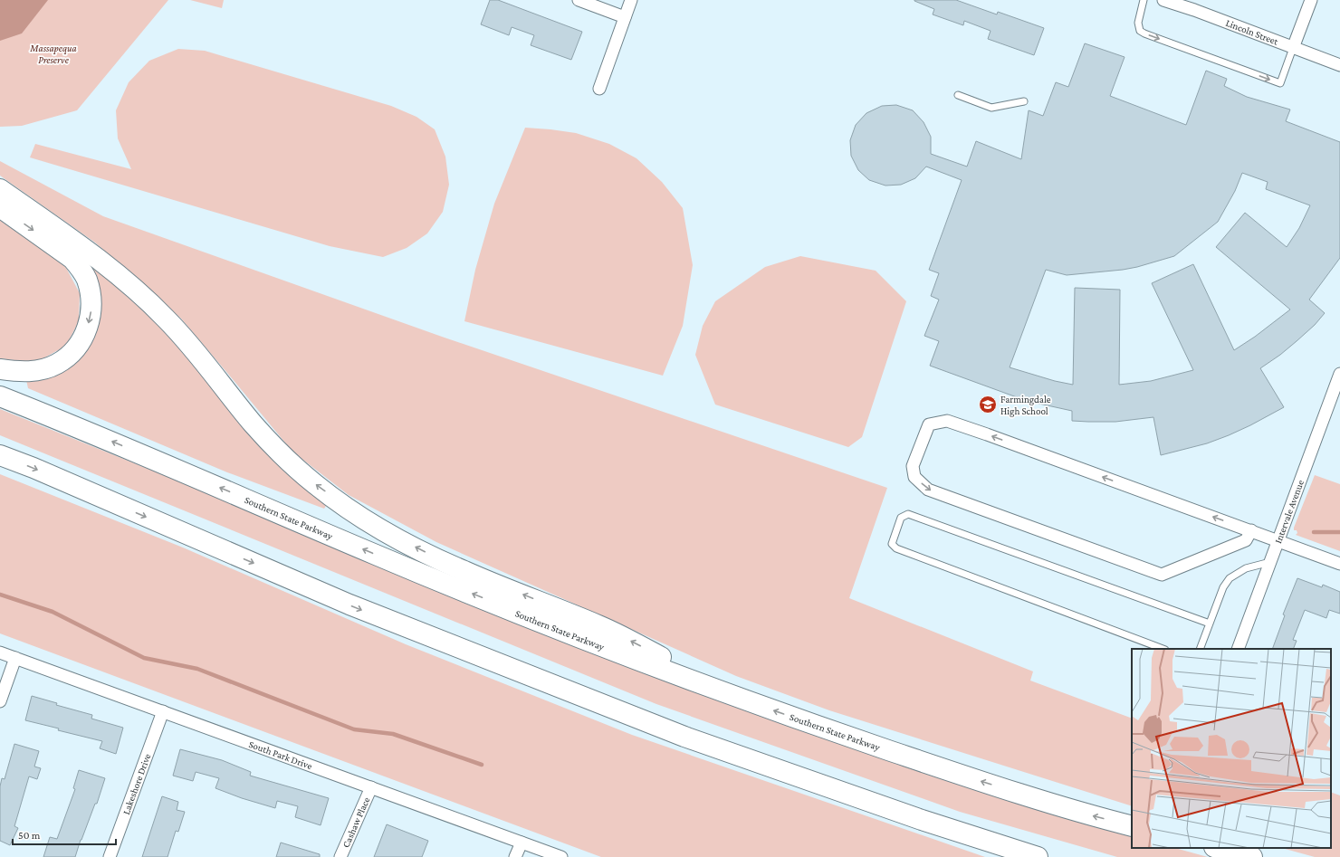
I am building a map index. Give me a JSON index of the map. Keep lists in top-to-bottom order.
{
  "streets": {
    "highway": ["Southern State Parkway"],
    "street": [
      "Lincoln Street",
      "Intervale Avenue",
      "South Park Drive",
      "Lakeshore Drive",
      "Cashaw Place"
    ]
  },
  "crossings": [
    ["South Park Drive", "Lakeshore Drive"],
    ["South Park Drive", "Cashaw Place"]
  ],
  "parks": ["Massapequa Preserve"],
  "places": {
    "school or university": ["Farmingdale High School"]
  },
  "scale_bar": "50 m"
}
